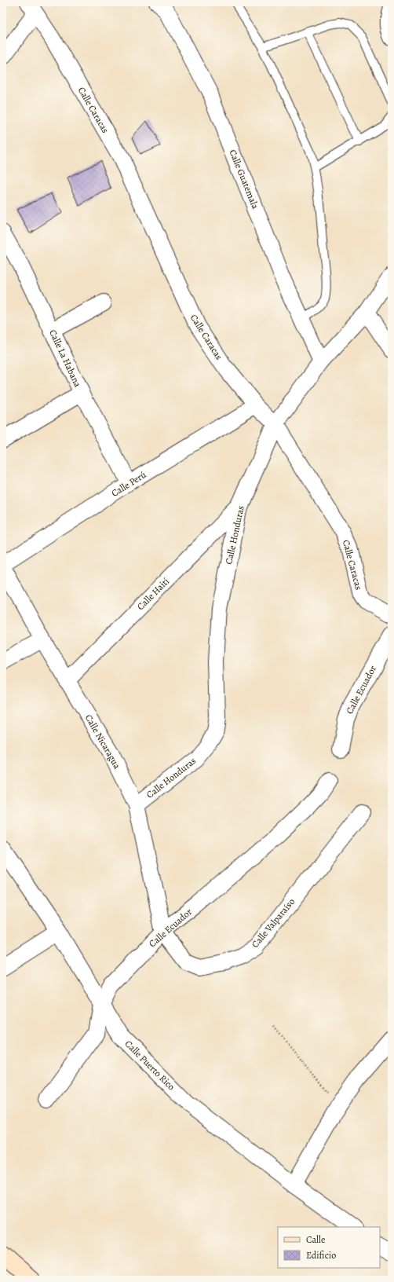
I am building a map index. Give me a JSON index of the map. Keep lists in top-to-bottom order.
{
  "streets": {
    "street": [
      "Calle Caracas",
      "Calle Guatemala",
      "Calle La Habana",
      "Calle Perú",
      "Calle Honduras",
      "Calle Haití",
      "Calle Ecuador",
      "Calle Nicaragua",
      "Calle Valparaíso",
      "Calle Puerto Rico"
    ]
  },
  "crossings": [
    ["Calle Caracas", "Calle Perú"],
    ["Calle Caracas", "Calle Honduras"],
    ["Calle Guatemala", "Calle Honduras"],
    ["Calle La Habana", "Calle Perú"],
    ["Calle Perú", "Calle Nicaragua"],
    ["Calle Honduras", "Calle Haití"],
    ["Calle Honduras", "Calle Nicaragua"],
    ["Calle Haití", "Calle Nicaragua"],
    ["Calle Ecuador", "Calle Nicaragua"],
    ["Calle Ecuador", "Calle Valparaíso"],
    ["Calle Ecuador", "Calle Puerto Rico"],
    ["Calle Nicaragua", "Calle Valparaíso"]
  ],
  "legend": ["Calle", "Edificio"]
}
